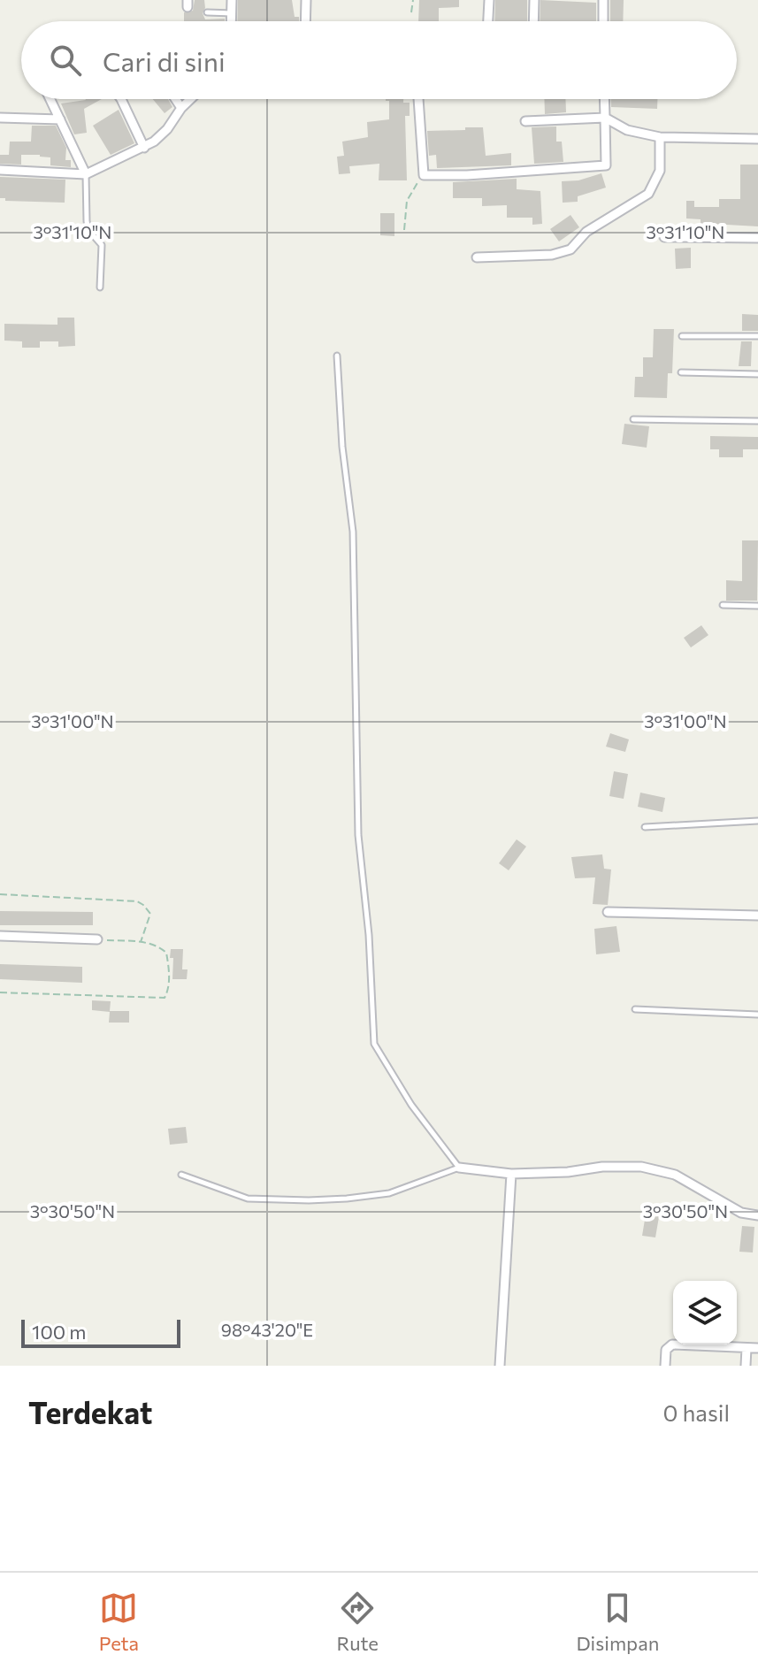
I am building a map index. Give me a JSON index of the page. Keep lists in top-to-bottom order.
{
  "scale_bar": "100 m",
  "page": {
    "search": "Cari di sini",
    "scale": "100 m",
    "heading": ["Terdekat", "0 hasil"],
    "nav": ["Peta", "Rute", "Disimpan"]
  },
  "coordinates": [
    "3°31'10\"N",
    "3°31'00\"N",
    "3°30'50\"N",
    "98°43'20\"E"
  ]
}
